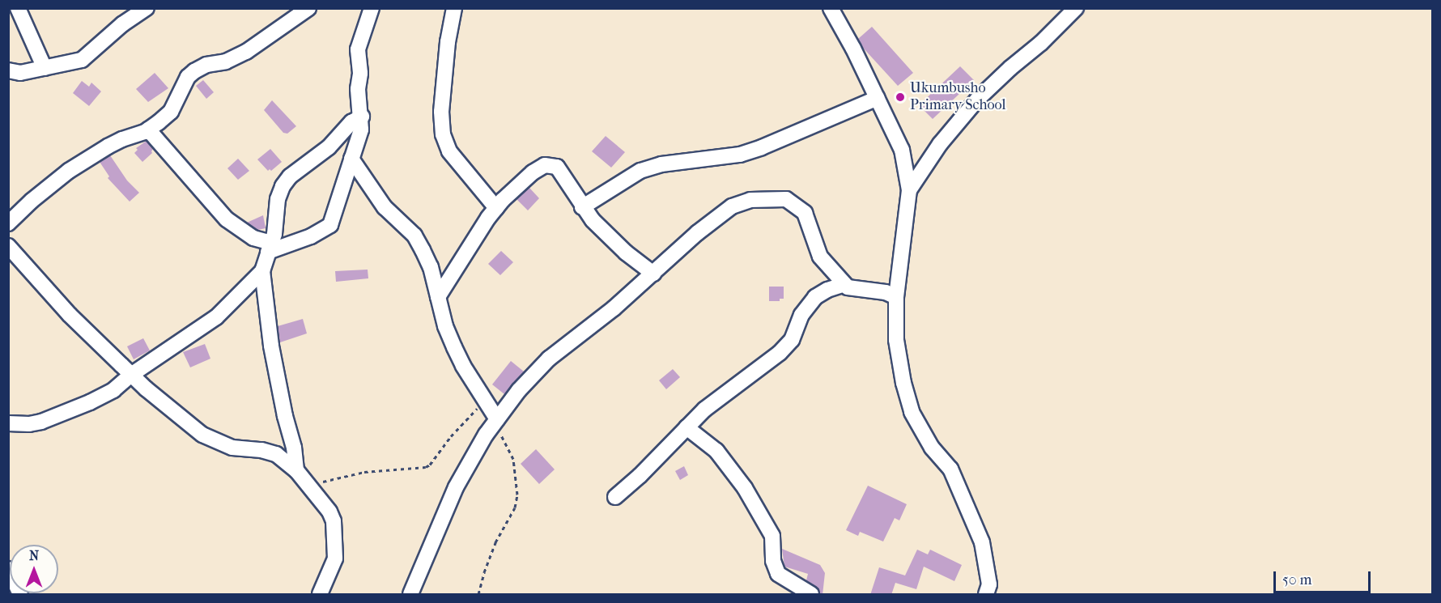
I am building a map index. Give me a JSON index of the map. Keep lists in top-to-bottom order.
{
  "places": ["Ukumbusho Primary School"],
  "scale_bar": "50 m",
  "north": "top"
}
